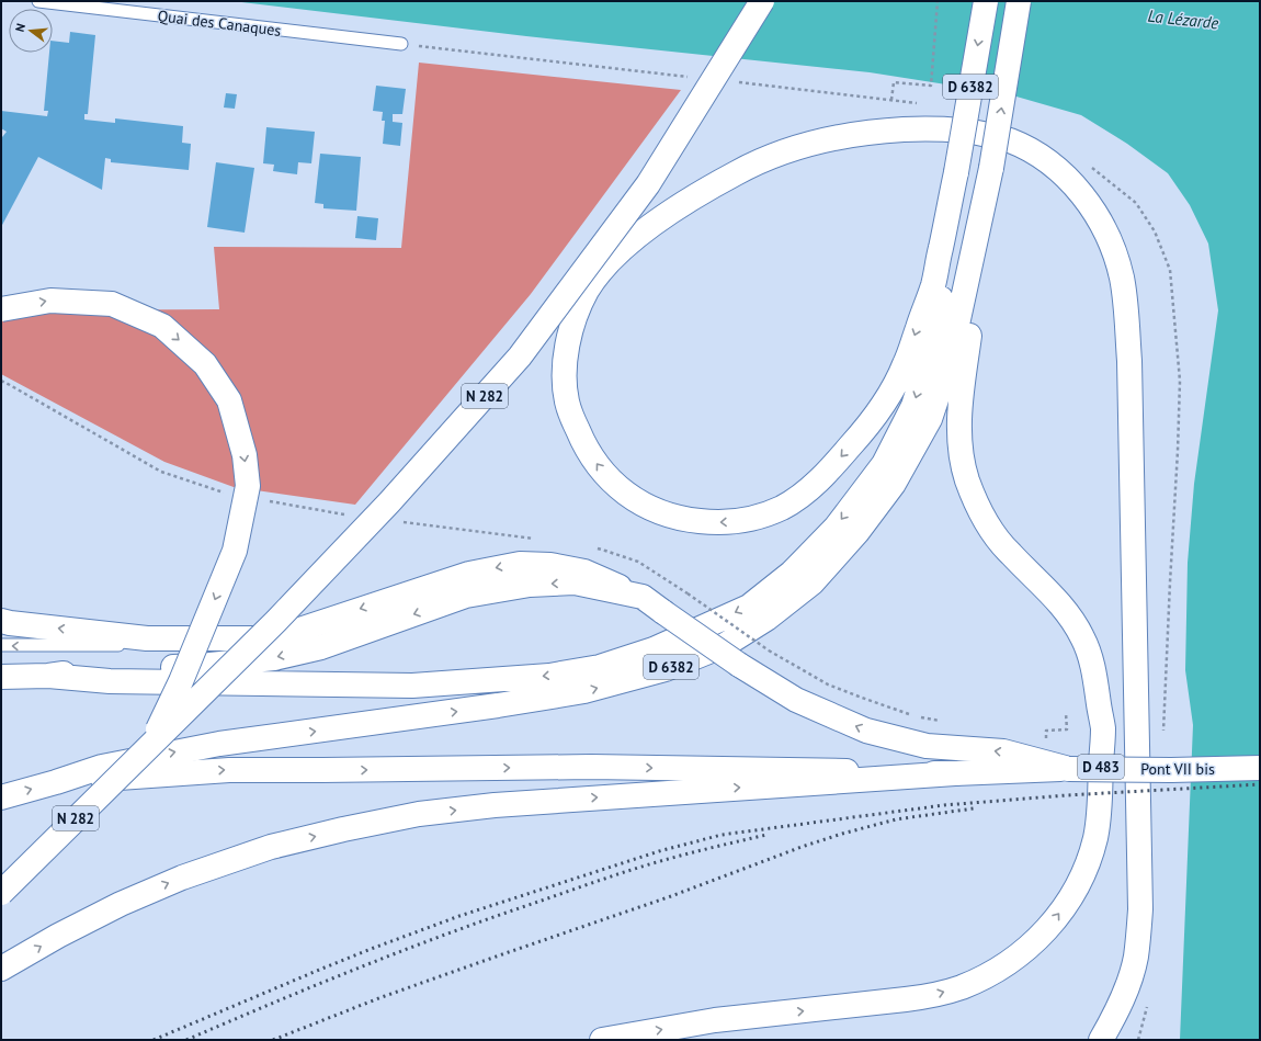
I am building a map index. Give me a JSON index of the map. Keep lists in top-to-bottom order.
{
  "streets": {
    "main road": [
      "D 6382",
      "N 282",
      "D 483",
      "Pont VII bis"
    ],
    "lane": ["Quai des Canaques"]
  },
  "crossings": [
    ["D 6382", "D 483"]
  ],
  "water": ["La Lézarde"],
  "north": "left"
}
